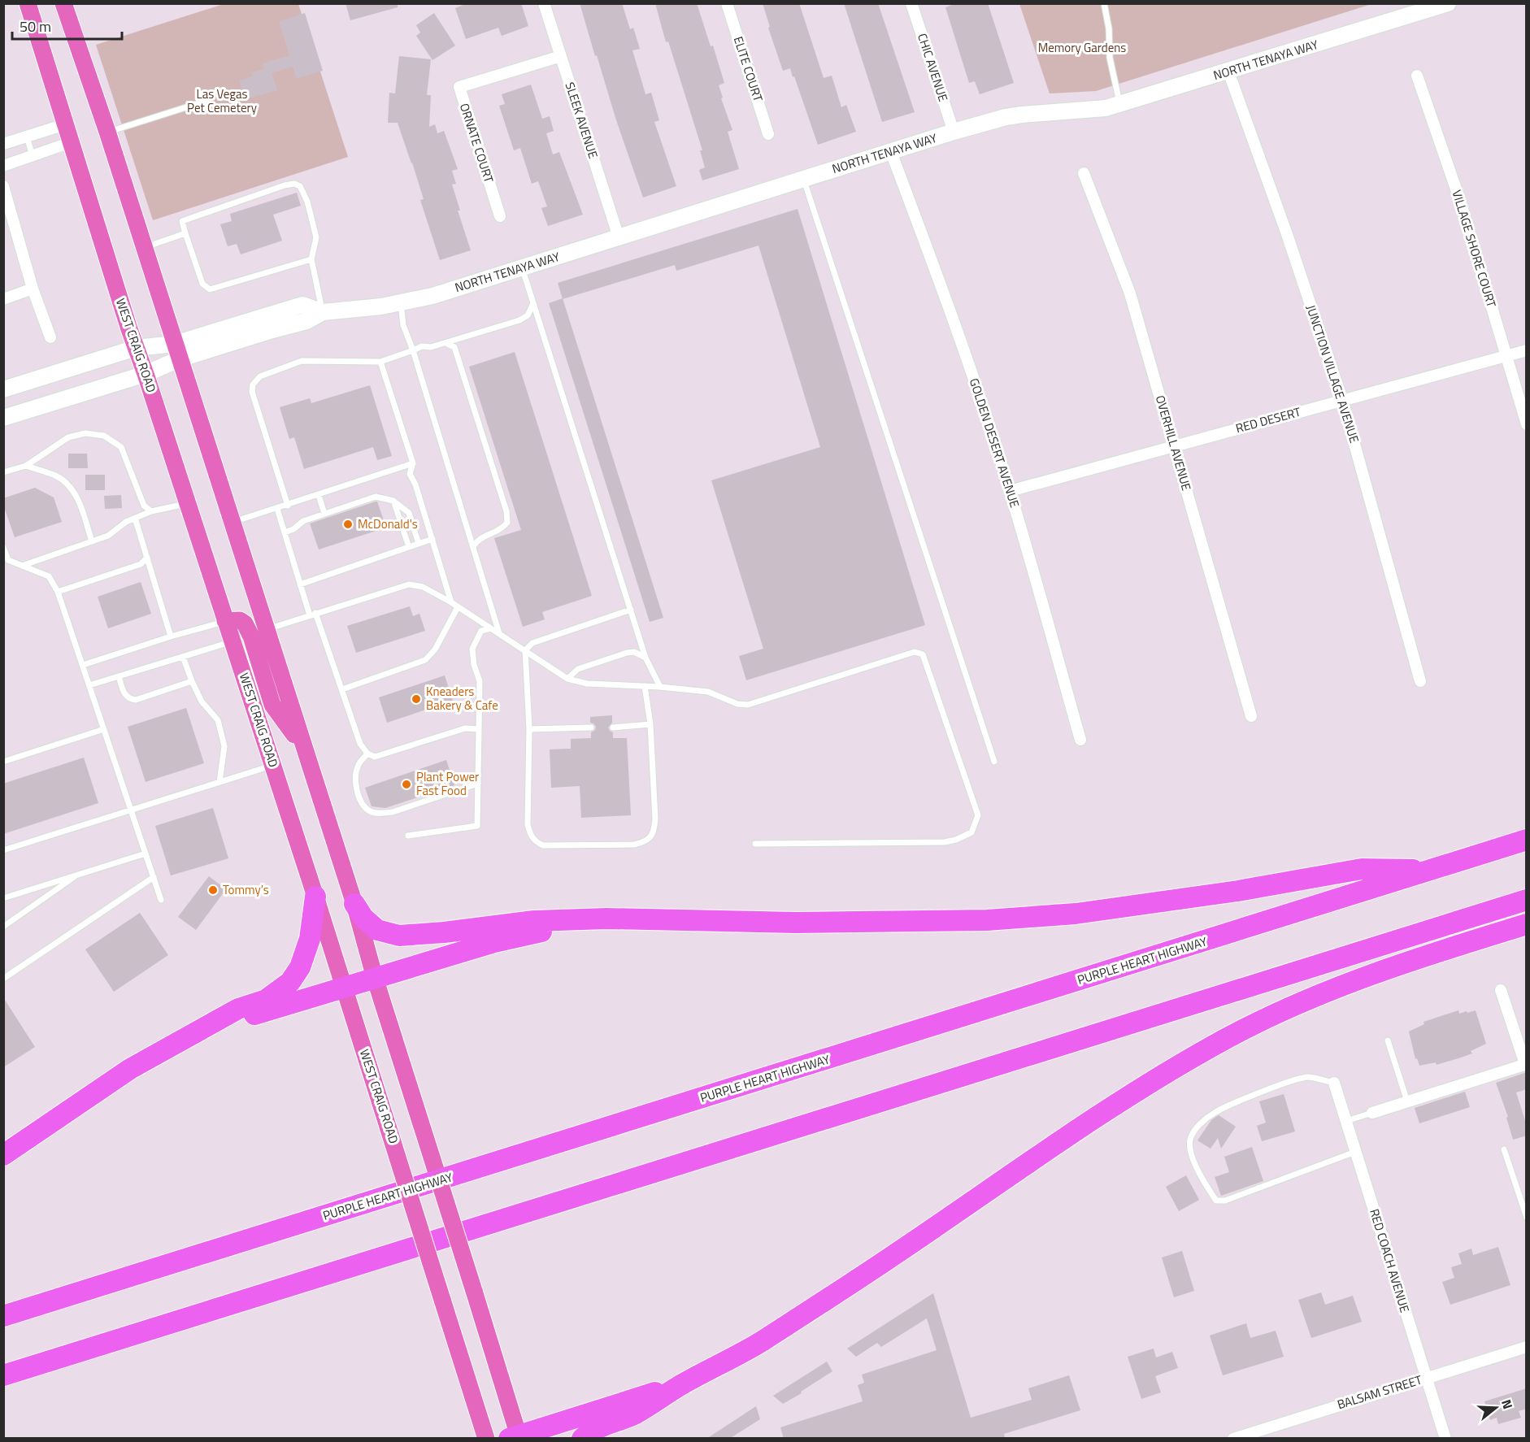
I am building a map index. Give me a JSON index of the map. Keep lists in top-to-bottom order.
{
  "streets": {
    "highway": ["PURPLE HEART HIGHWAY"],
    "main road": ["NORTH TENAYA WAY", "WEST CRAIG ROAD"],
    "street": [
      "CHIC AVENUE",
      "ELITE COURT",
      "SLEEK AVENUE",
      "ORNATE COURT",
      "VILLAGE SHORE COURT",
      "JUNCTION VILLAGE AVENUE",
      "RED DESERT",
      "GOLDEN DESERT AVENUE",
      "OVERHILL AVENUE",
      "RED COACH AVENUE",
      "BALSAM STREET"
    ]
  },
  "crossings": [
    ["NORTH TENAYA WAY", "CHIC AVENUE"],
    ["NORTH TENAYA WAY", "SLEEK AVENUE"],
    ["NORTH TENAYA WAY", "WEST CRAIG ROAD"],
    ["NORTH TENAYA WAY", "JUNCTION VILLAGE AVENUE"],
    ["NORTH TENAYA WAY", "GOLDEN DESERT AVENUE"],
    ["SLEEK AVENUE", "ORNATE COURT"],
    ["VILLAGE SHORE COURT", "RED DESERT"],
    ["JUNCTION VILLAGE AVENUE", "RED DESERT"],
    ["RED DESERT", "GOLDEN DESERT AVENUE"],
    ["RED DESERT", "OVERHILL AVENUE"],
    ["RED COACH AVENUE", "BALSAM STREET"]
  ],
  "parks": ["Memory Gardens", "Las Vegas Pet Cemetery"],
  "places": [
    "McDonald's",
    "Kneaders Bakery & Cafe",
    "Plant Power Fast Food",
    "Tommy’s"
  ],
  "scale_bar": "50 m",
  "north": "right"
}
